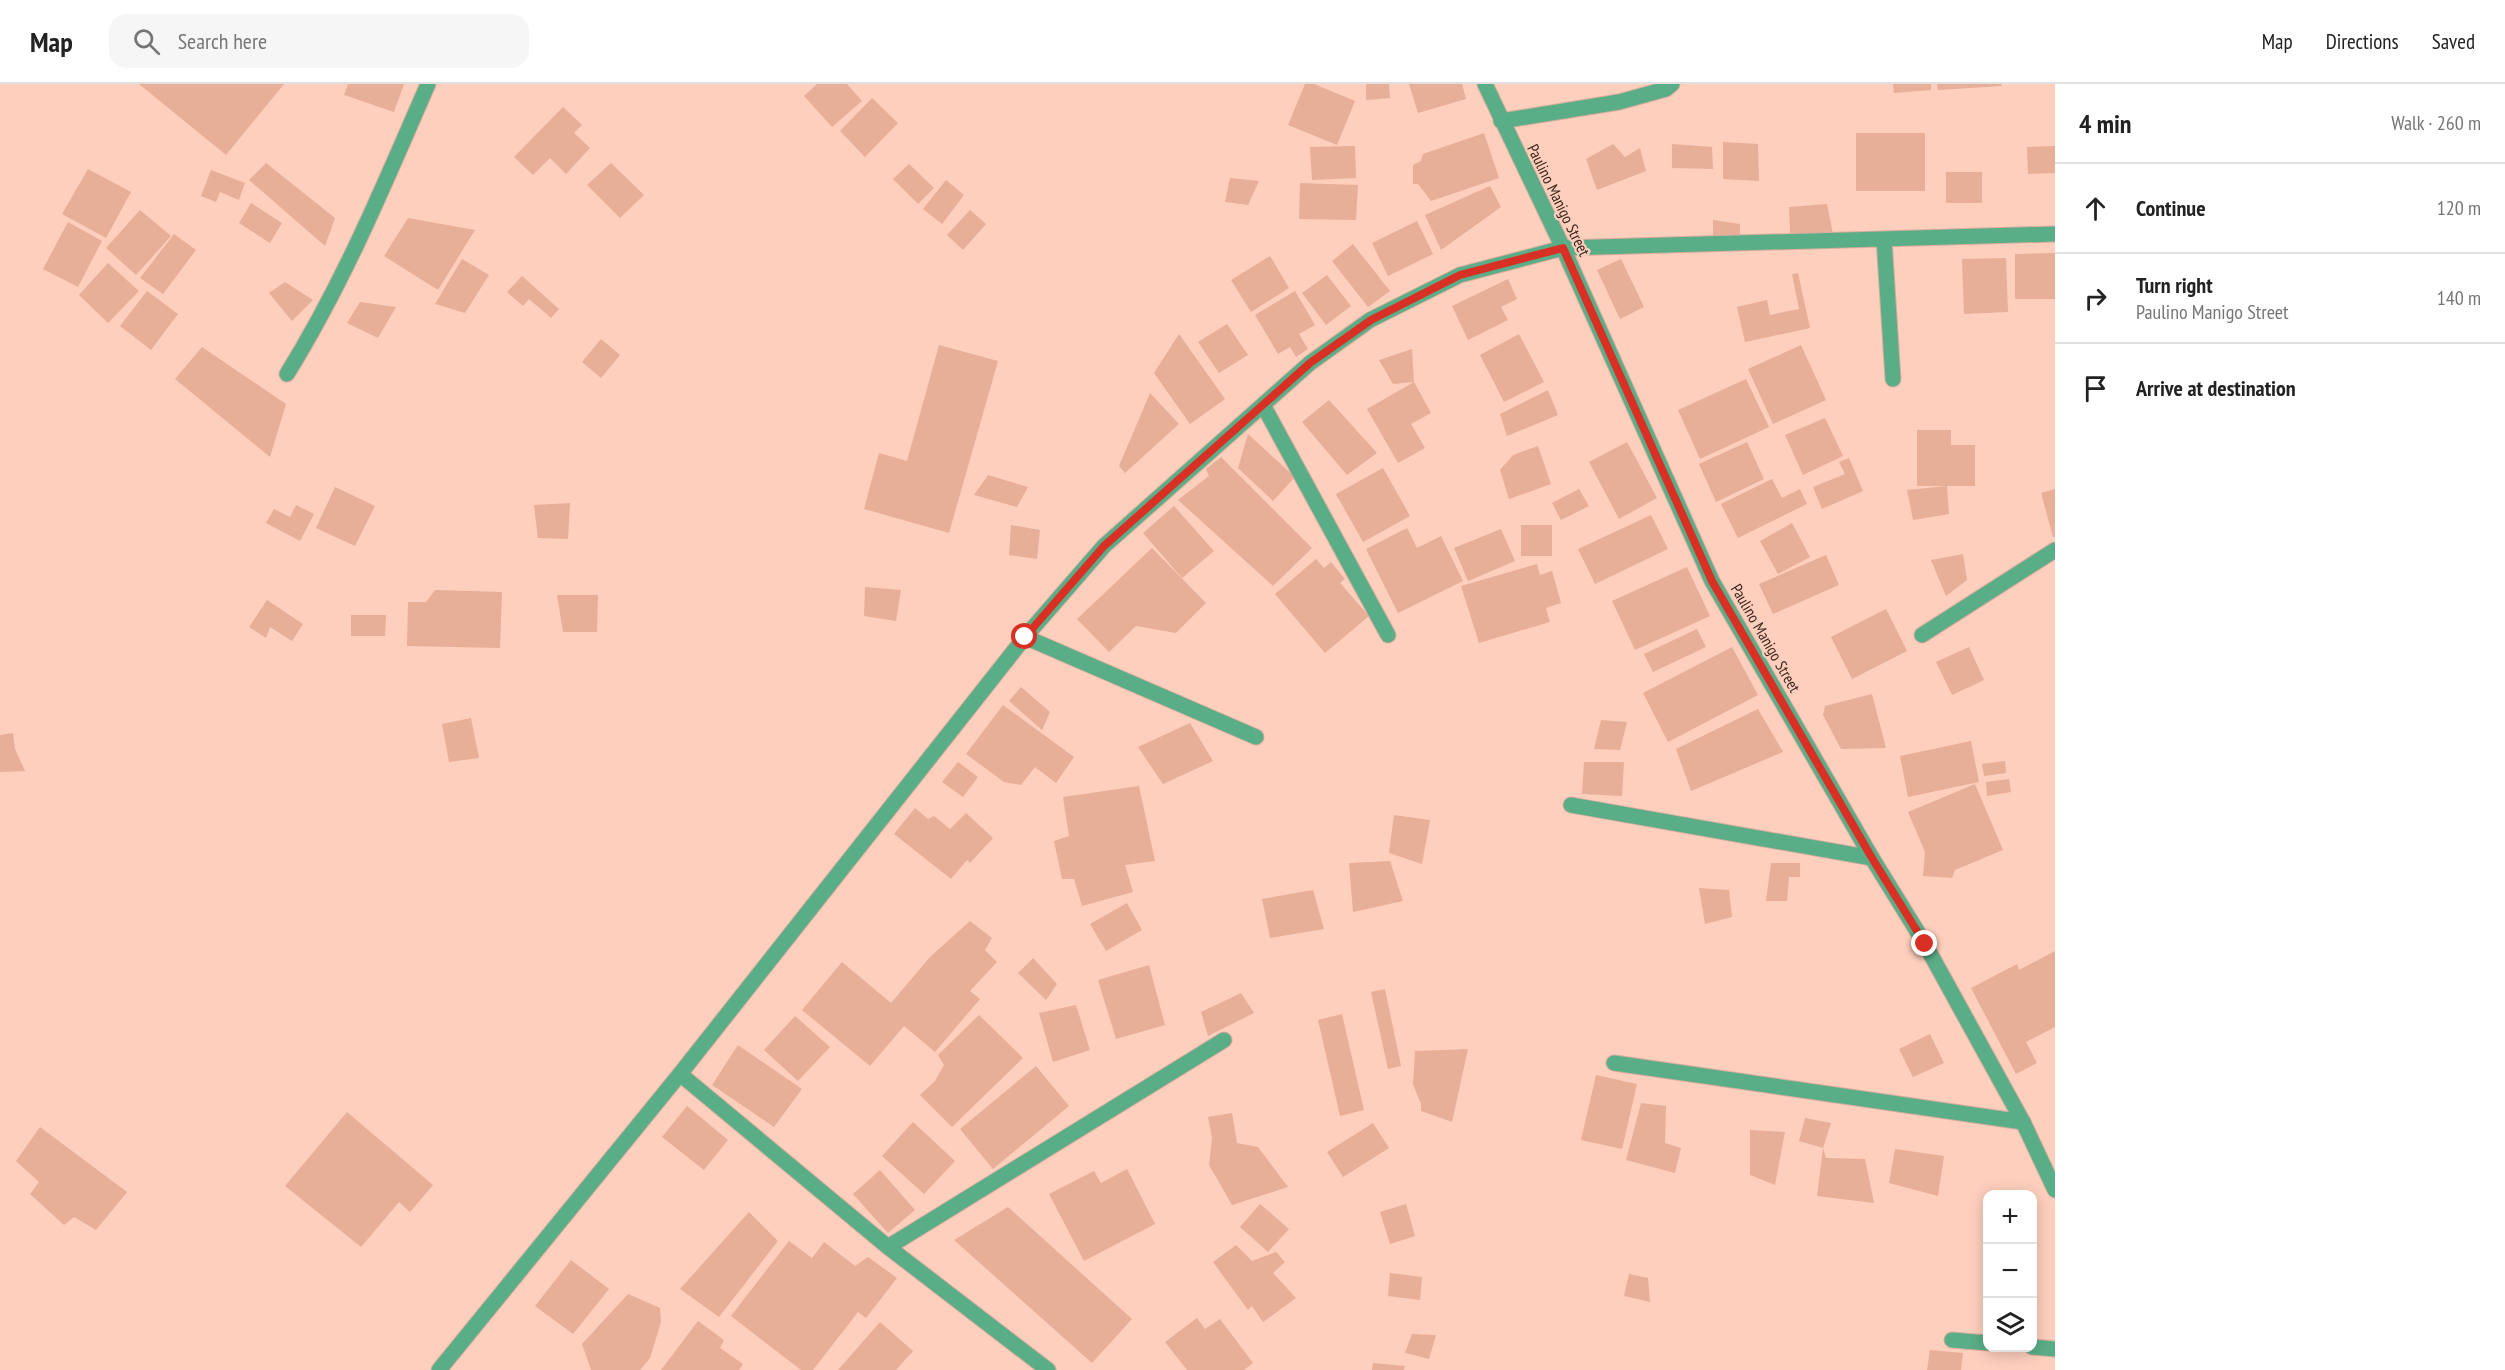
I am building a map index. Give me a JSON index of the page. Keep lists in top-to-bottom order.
{
  "streets": {
    "street": ["Paulino Manigo Street"]
  },
  "page": {
    "header": "Map",
    "search": "Search here",
    "nav": ["Map", "Directions", "Saved"],
    "heading": ["4 min", "Walk · 260 m"],
    "list": [
      ["Continue", "120 m"],
      ["Turn right", "Paulino Manigo Street", "140 m"],
      "Arrive at destination"
    ],
    "map_buttons": ["+", "−"]
  }
}
